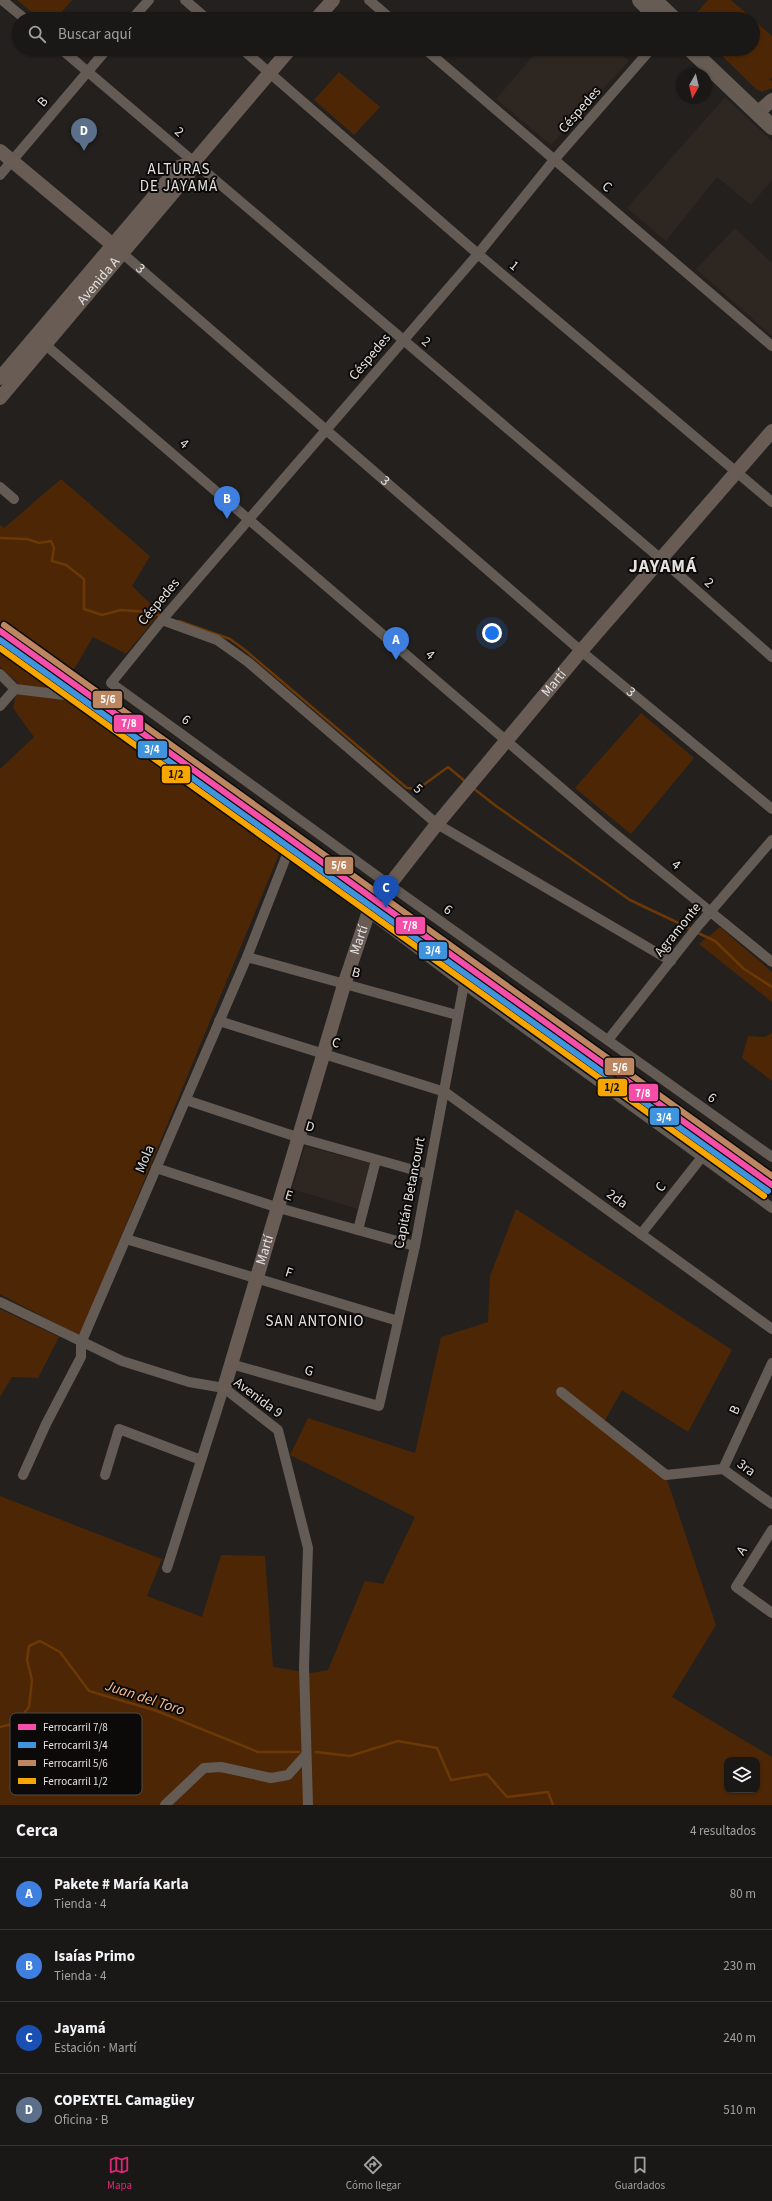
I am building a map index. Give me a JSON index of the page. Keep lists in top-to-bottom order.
{
  "streets": {
    "street": [
      "B",
      "Céspedes",
      "2",
      "C",
      "1",
      "3",
      "Avenida A",
      "4",
      "Martí",
      "6",
      "5",
      "Agramonte",
      "D",
      "Mola",
      "Capitán Betancourt",
      "E",
      "2da",
      "F",
      "G",
      "Avenida 9",
      "3ra",
      "A"
    ]
  },
  "crossings": [
    ["B", "2"],
    ["B", "3"],
    ["B", "Martí"],
    ["B", "Mola"],
    ["B", "Capitán Betancourt"],
    ["B", "3ra"],
    ["Céspedes", "2"],
    ["Céspedes", "C"],
    ["Céspedes", "1"],
    ["Céspedes", "3"],
    ["Céspedes", "4"],
    ["Céspedes", "6"],
    ["Céspedes", "5"],
    ["2", "Avenida A"],
    ["2", "Martí"],
    ["C", "Martí"],
    ["C", "Mola"],
    ["C", "Capitán Betancourt"],
    ["C", "2da"],
    ["1", "Avenida A"],
    ["1", "Martí"],
    ["3", "Avenida A"],
    ["3", "Martí"],
    ["Avenida A", "4"],
    ["4", "Martí"],
    ["4", "Agramonte"],
    ["Martí", "6"],
    ["Martí", "5"],
    ["Martí", "D"],
    ["Martí", "E"],
    ["Martí", "F"],
    ["Martí", "G"],
    ["Martí", "Avenida 9"],
    ["6", "Agramonte"],
    ["5", "Agramonte"],
    ["D", "Mola"],
    ["D", "Capitán Betancourt"],
    ["Mola", "E"],
    ["Mola", "F"],
    ["Mola", "Avenida 9"],
    ["Capitán Betancourt", "E"],
    ["Capitán Betancourt", "2da"],
    ["Capitán Betancourt", "F"],
    ["Capitán Betancourt", "G"]
  ],
  "districts": ["ALTURAS DE JAYAMÁ", "JAYAMÁ", "SAN ANTONIO"],
  "water": ["Juan del Toro"],
  "lines": [
    "rail line 5/6",
    "rail line 7/8",
    "rail line 3/4",
    "rail line 1/2"
  ],
  "legend": [
    "Ferrocarril 7/8",
    "Ferrocarril 3/4",
    "Ferrocarril 5/6",
    "Ferrocarril 1/2"
  ],
  "north": "bottom",
  "page": {
    "search": "Buscar aquí",
    "pins": [
      "D",
      "B",
      "A",
      "C"
    ],
    "heading": ["Cerca", "4 resultados"],
    "list": [
      {
        "mark": "A",
        "name": "Pakete # María Karla",
        "note": "Tienda · 4",
        "value": "80 m"
      },
      {
        "mark": "B",
        "name": "Isaías Primo",
        "note": "Tienda · 4",
        "value": "230 m"
      },
      {
        "mark": "C",
        "name": "Jayamá",
        "note": "Estación · Martí",
        "value": "240 m"
      },
      {
        "mark": "D",
        "name": "COPEXTEL Camagüey",
        "note": "Oficina · B",
        "value": "510 m"
      }
    ],
    "nav": ["Mapa", "Cómo llegar", "Guardados"]
  }
}
